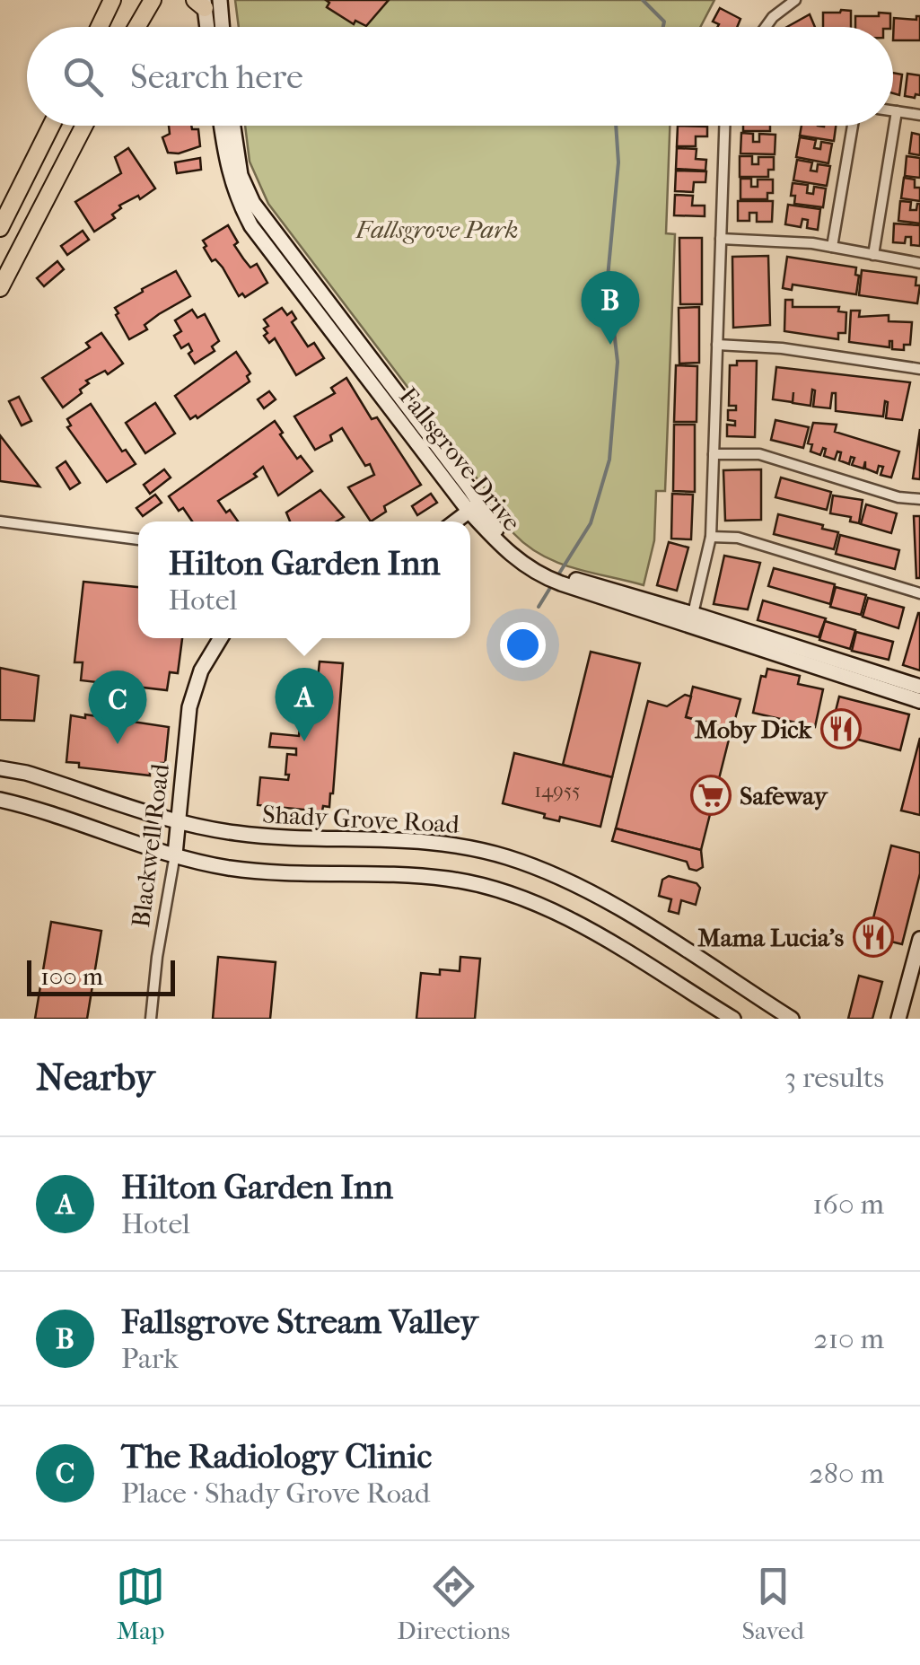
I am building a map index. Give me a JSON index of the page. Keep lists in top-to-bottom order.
{
  "streets": {
    "street": ["Fallsgrove Drive", "Shady Grove Road", "Blackwell Road"]
  },
  "crossings": [
    ["Shady Grove Road", "Blackwell Road"]
  ],
  "parks": ["Fallsgrove Park"],
  "places": {
    "restaurant": ["Moby Dick", "Mama Lucia's"],
    "supermarket": ["Safeway"]
  },
  "house_numbers": ["14955"],
  "scale_bar": "100 m",
  "page": {
    "search": "Search here",
    "pins": ["B", "A", "C"],
    "popup": ["Hilton Garden Inn", "Hotel"],
    "scale": "100 m",
    "heading": ["Nearby", "3 results"],
    "list": [
      {
        "mark": "A",
        "name": "Hilton Garden Inn",
        "note": "Hotel",
        "value": "160 m"
      },
      {
        "mark": "B",
        "name": "Fallsgrove Stream Valley",
        "note": "Park",
        "value": "210 m"
      },
      {
        "mark": "C",
        "name": "The Radiology Clinic",
        "note": "Place · Shady Grove Road",
        "value": "280 m"
      }
    ],
    "nav": ["Map", "Directions", "Saved"]
  }
}
